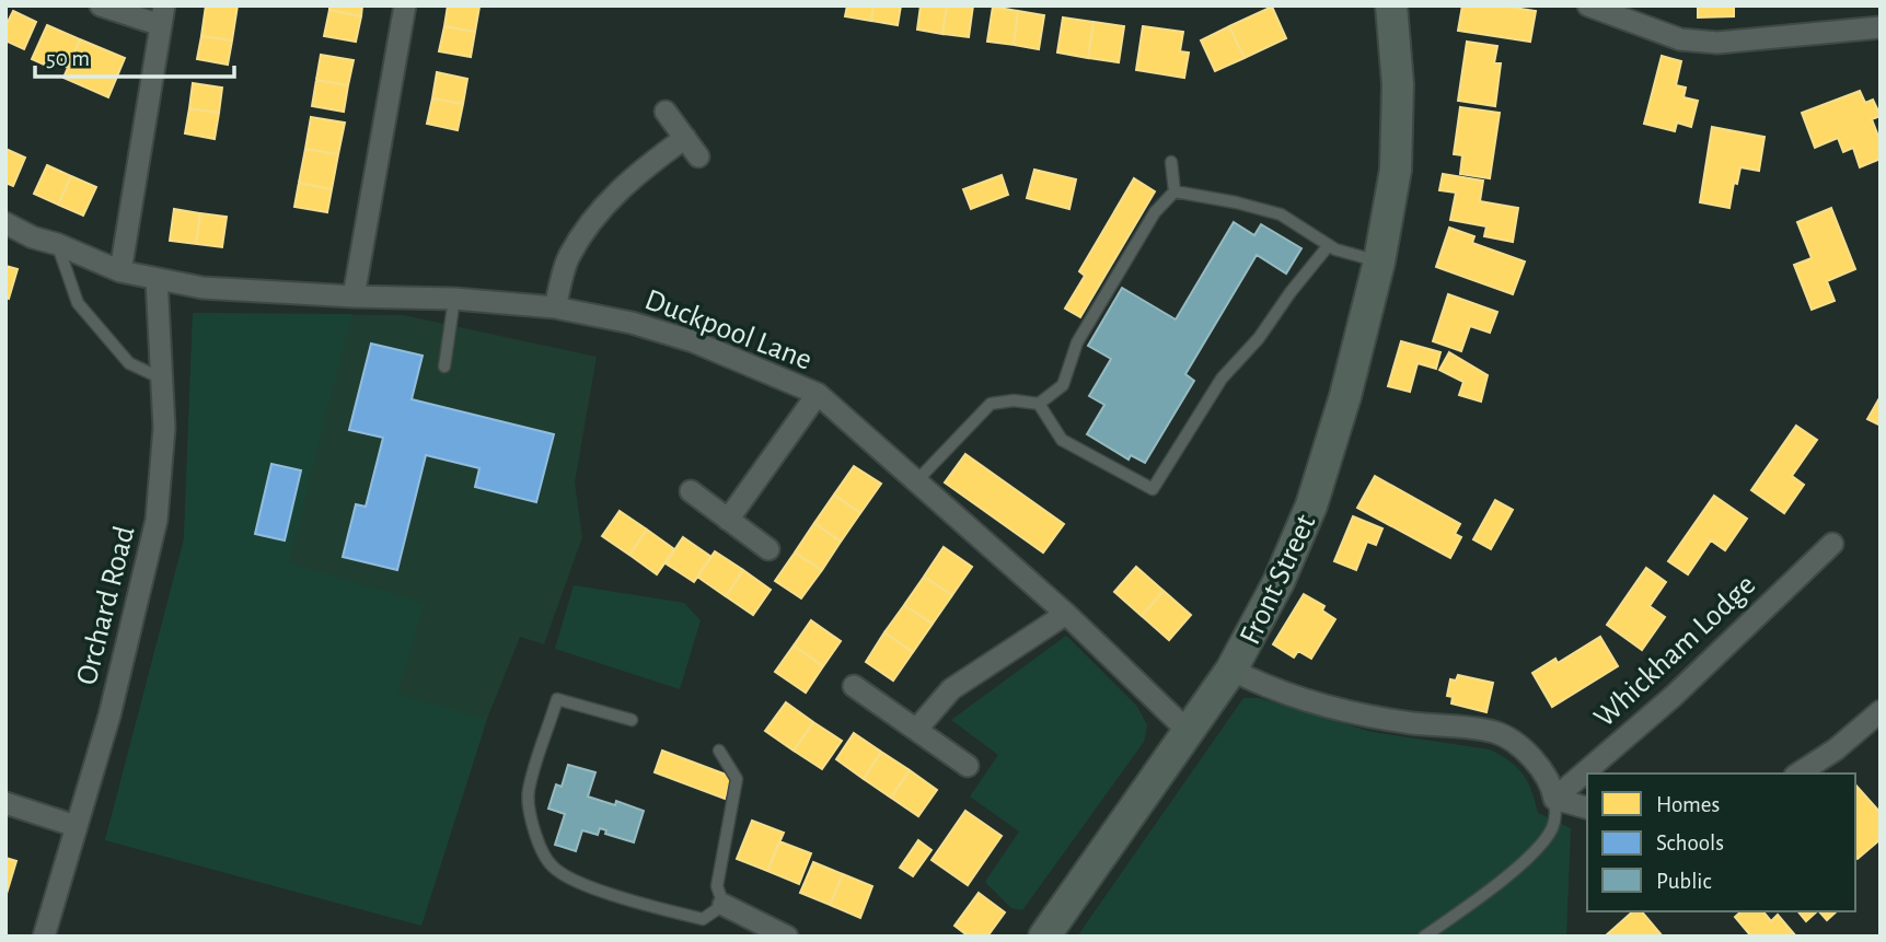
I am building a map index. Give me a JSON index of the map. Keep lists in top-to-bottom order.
{
  "streets": {
    "main road": ["Front Street"],
    "street": ["Duckpool Lane", "Orchard Road", "Whickham Lodge"]
  },
  "crossings": [
    ["Duckpool Lane", "Front Street"],
    ["Duckpool Lane", "Orchard Road"]
  ],
  "legend": ["Homes", "Schools", "Public"],
  "scale_bar": "50 m"
}
